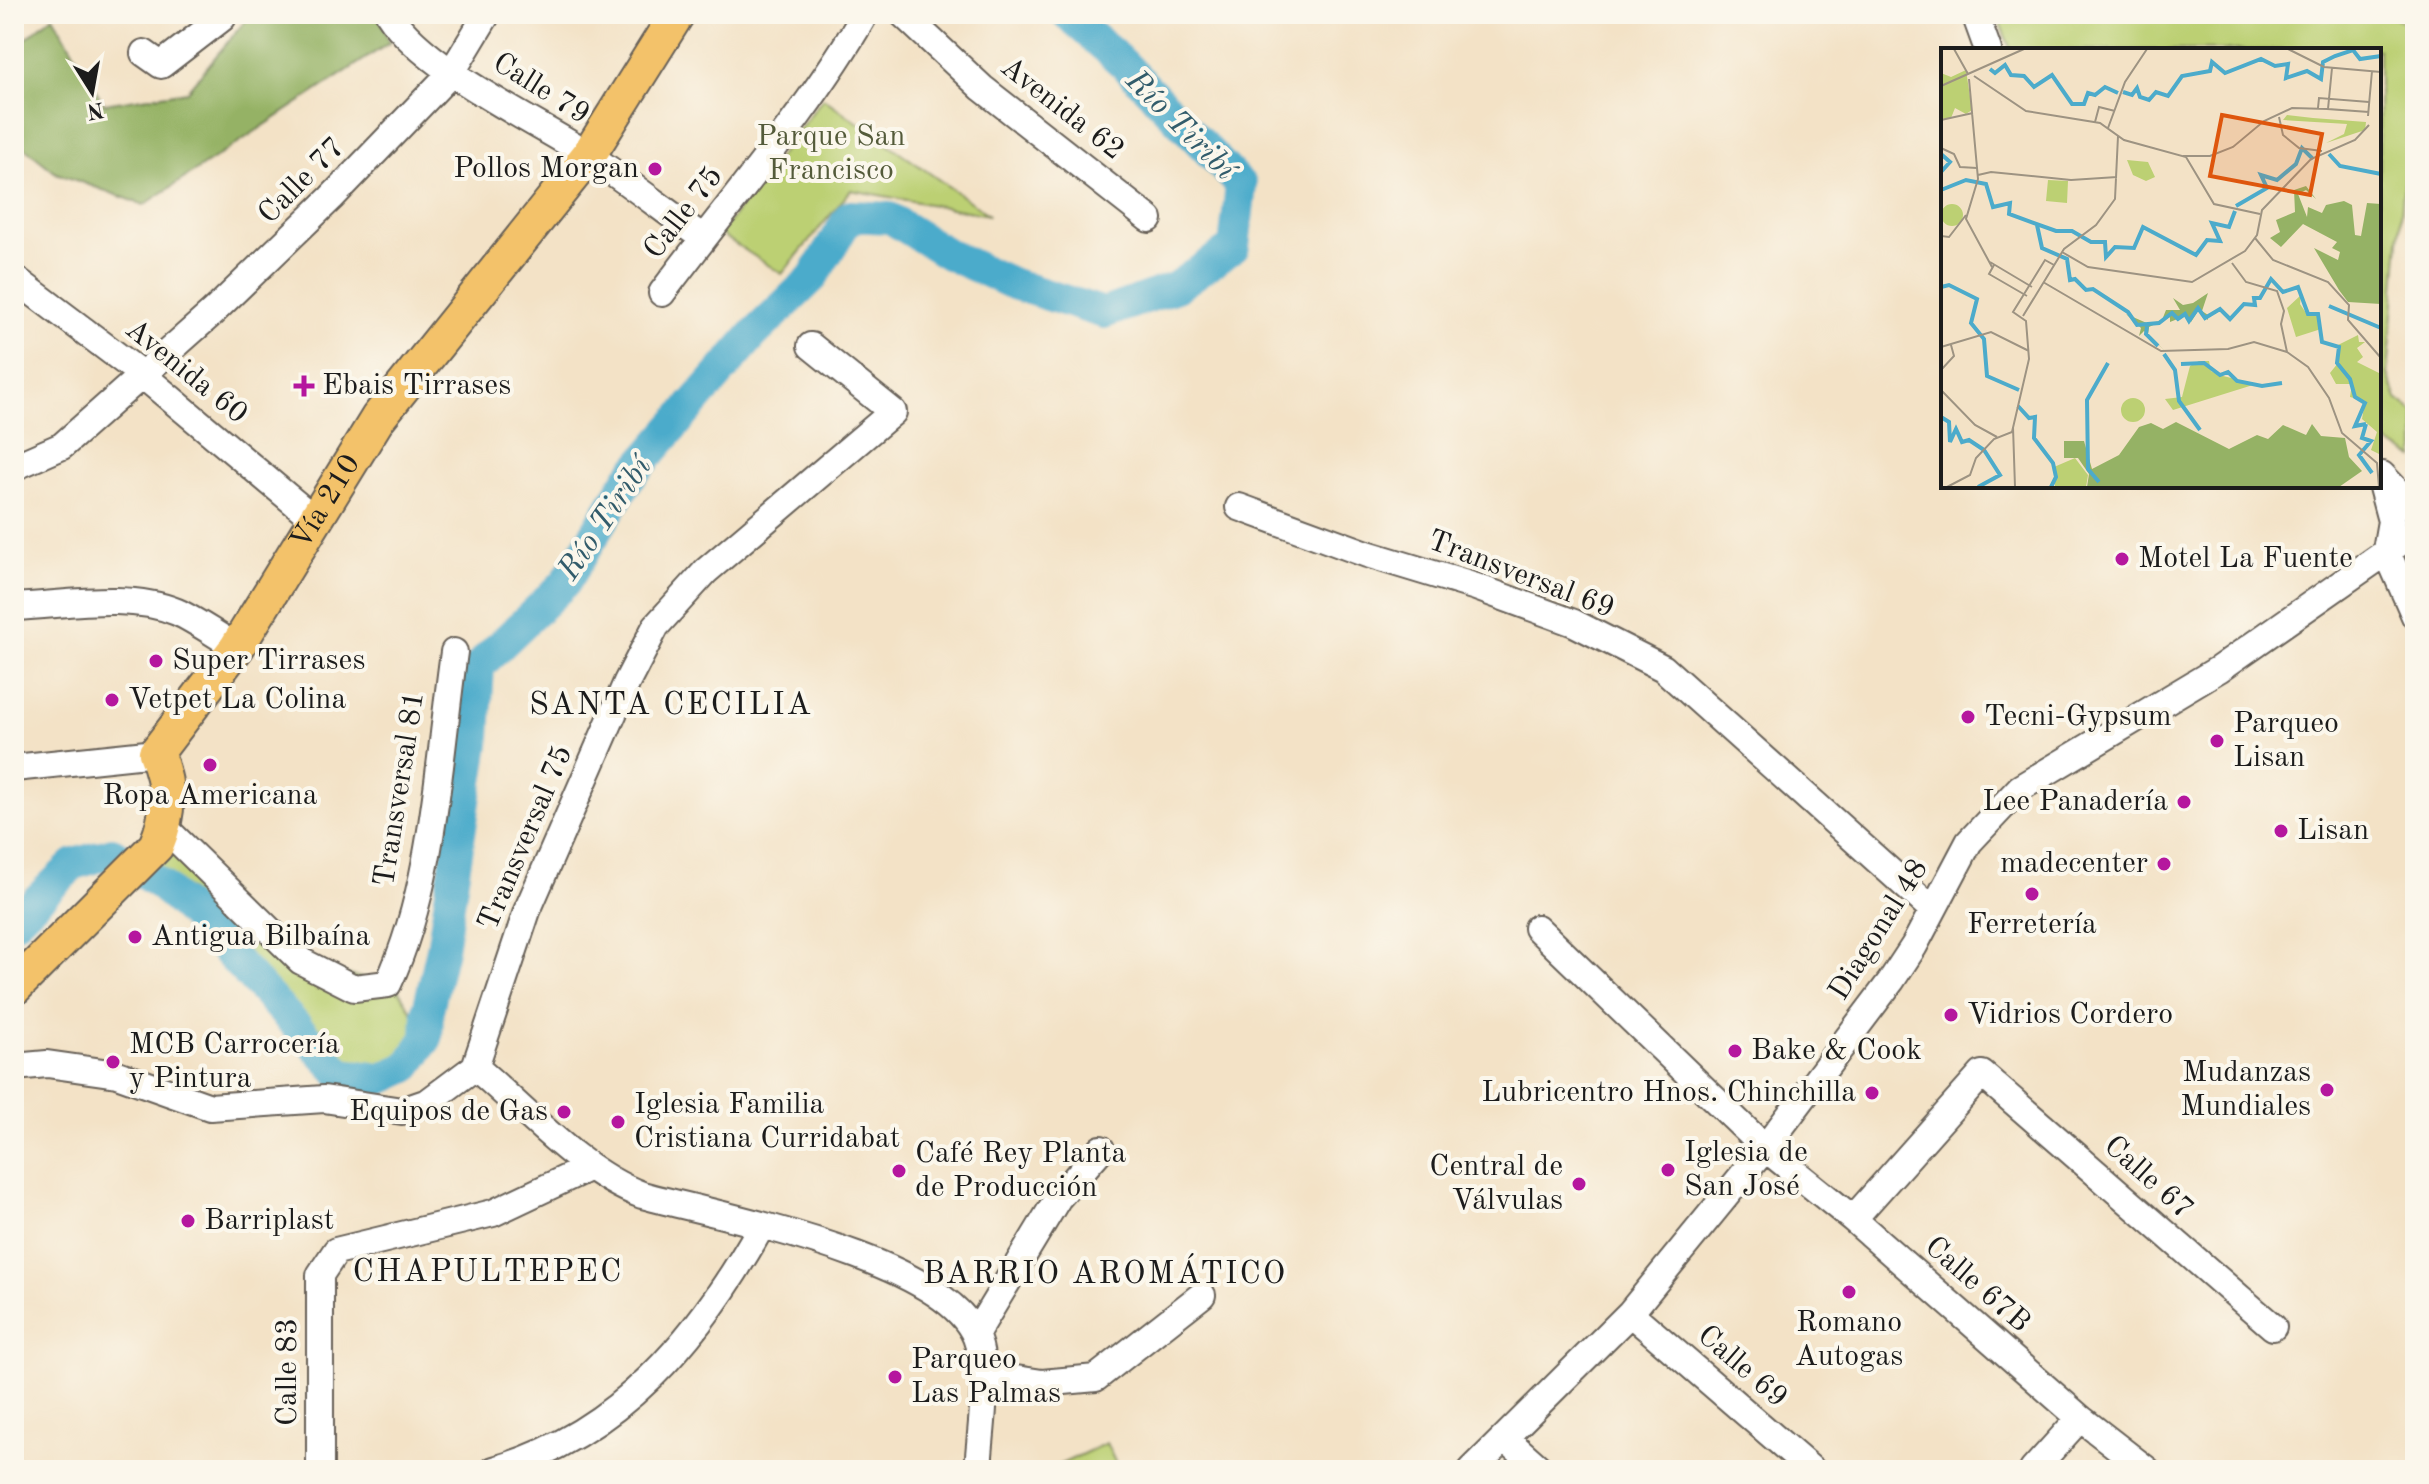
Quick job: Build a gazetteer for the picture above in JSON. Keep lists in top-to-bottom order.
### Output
{
  "streets": {
    "main road": ["Vía 210"],
    "street": [
      "Calle 79",
      "Avenida 62",
      "Calle 77",
      "Calle 75",
      "Avenida 60",
      "Transversal 69",
      "Transversal 81",
      "Transversal 75",
      "Diagonal 48",
      "Calle 67",
      "Calle 67B",
      "Calle 69",
      "Calle 83"
    ]
  },
  "crossings": [
    ["Calle 79", "Calle 77"],
    ["Calle 79", "Vía 210"],
    ["Calle 77", "Avenida 60"],
    ["Avenida 60", "Vía 210"],
    ["Transversal 69", "Diagonal 48"],
    ["Diagonal 48", "Calle 67B"],
    ["Diagonal 48", "Calle 69"],
    ["Calle 67", "Calle 67B"]
  ],
  "districts": ["SANTA CECILIA", "CHAPULTEPEC", "BARRIO AROMÁTICO"],
  "water": ["Río Tiribí"],
  "parks": ["Parque San Francisco"],
  "places": {
    "other": [
      "Pollos Morgan",
      "Motel La Fuente",
      "Super Tirrases",
      "Vetpet La Colina",
      "Tecni-Gypsum",
      "Parqueo Lisan",
      "Ropa Americana",
      "Lee Panadería",
      "Lisan",
      "madecenter",
      "Ferretería",
      "Antigua Bilbaína",
      "Vidrios Cordero",
      "Bake & Cook",
      "MCB Carrocería y Pintura",
      "Mudanzas Mundiales",
      "Lubricentro Hnos. Chinchilla",
      "Equipos de Gas",
      "Iglesia Familia Cristiana Curridabat",
      "Iglesia de San José",
      "Café Rey Planta de Producción",
      "Central de Válvulas",
      "Barriplast",
      "Romano Autogas",
      "Parqueo Las Palmas"
    ],
    "health": ["Ebais Tirrases"]
  },
  "north": "bottom"
}
